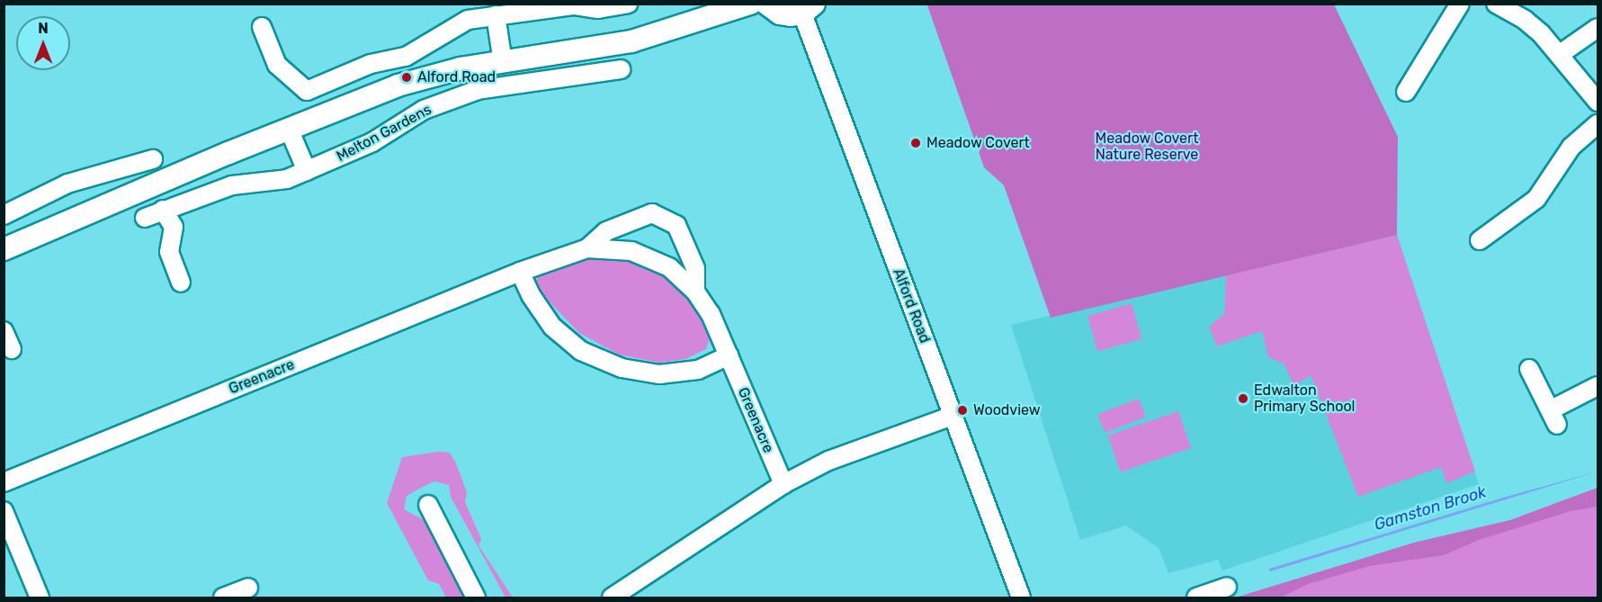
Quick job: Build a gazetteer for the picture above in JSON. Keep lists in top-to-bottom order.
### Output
{
  "streets": {
    "street": ["Melton Gardens", "Alford Road", "Greenacre"]
  },
  "water": ["Gamston Brook"],
  "parks": ["Meadow Covert Nature Reserve"],
  "places": [
    "Alford Road",
    "Meadow Covert",
    "Edwalton Primary School",
    "Woodview"
  ],
  "north": "top"
}
